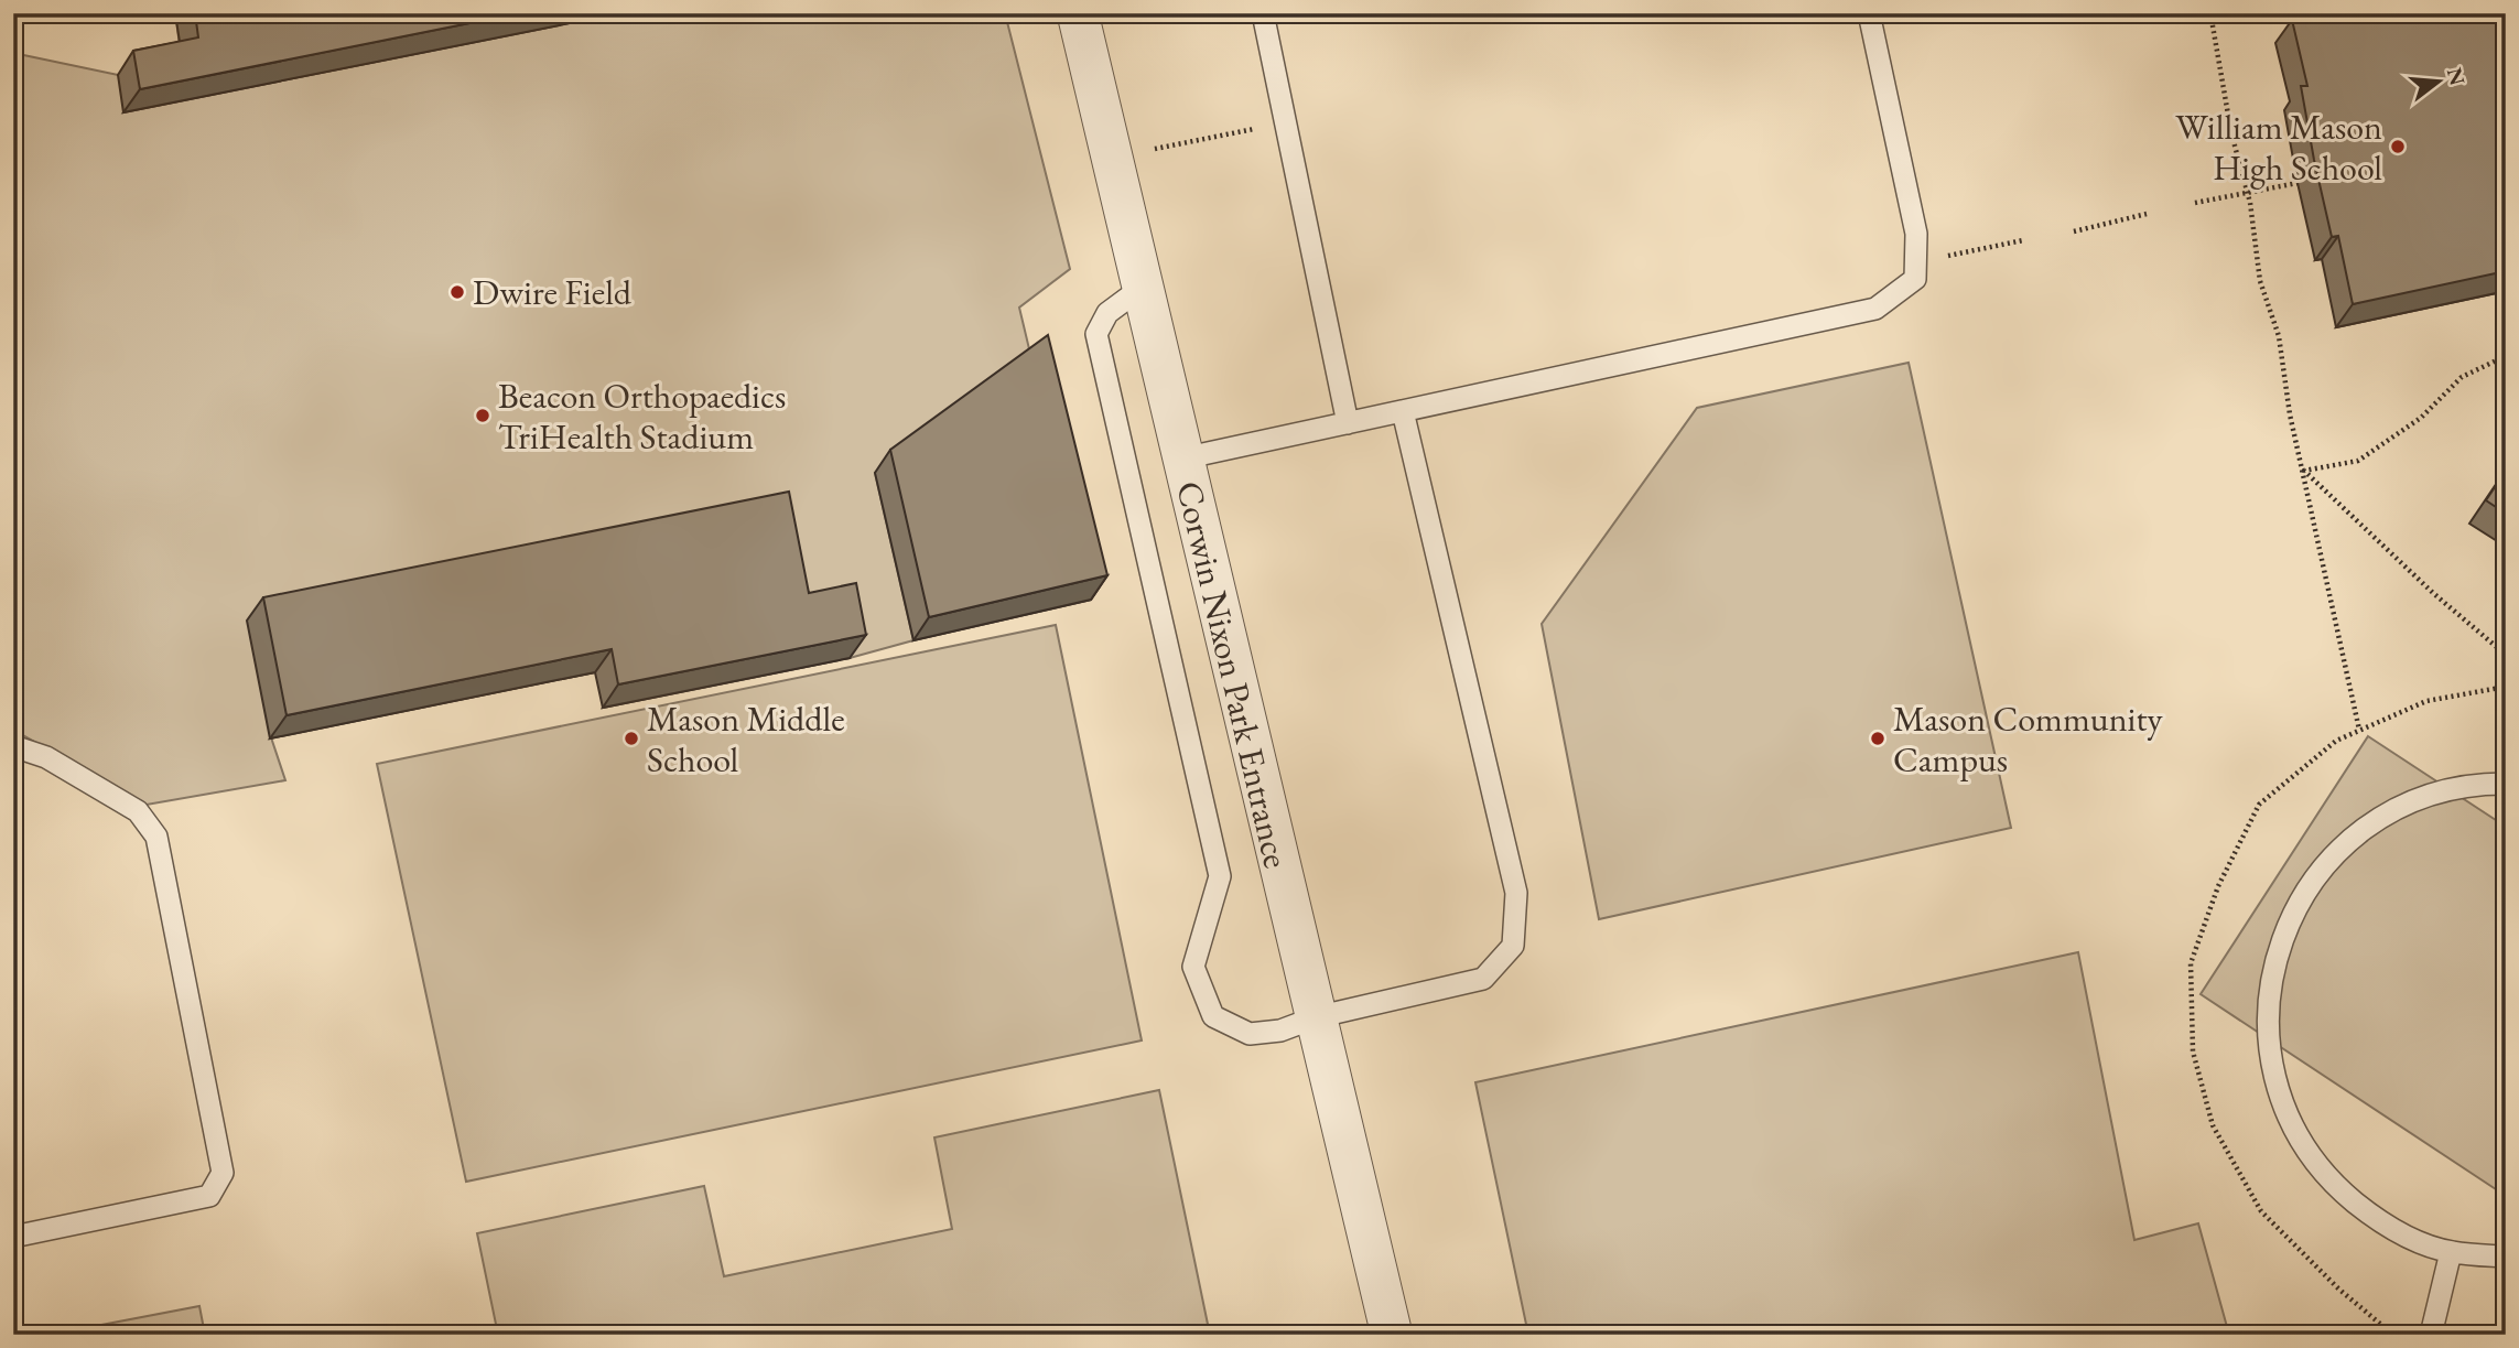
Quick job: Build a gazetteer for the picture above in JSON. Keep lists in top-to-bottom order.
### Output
{
  "streets": {
    "street": ["Corwin Nixon Park Entrance"]
  },
  "places": [
    "William Mason High School",
    "Dwire Field",
    "Beacon Orthopaedics TriHealth Stadium",
    "Mason Middle School",
    "Mason Community Campus"
  ],
  "north": "right"
}
